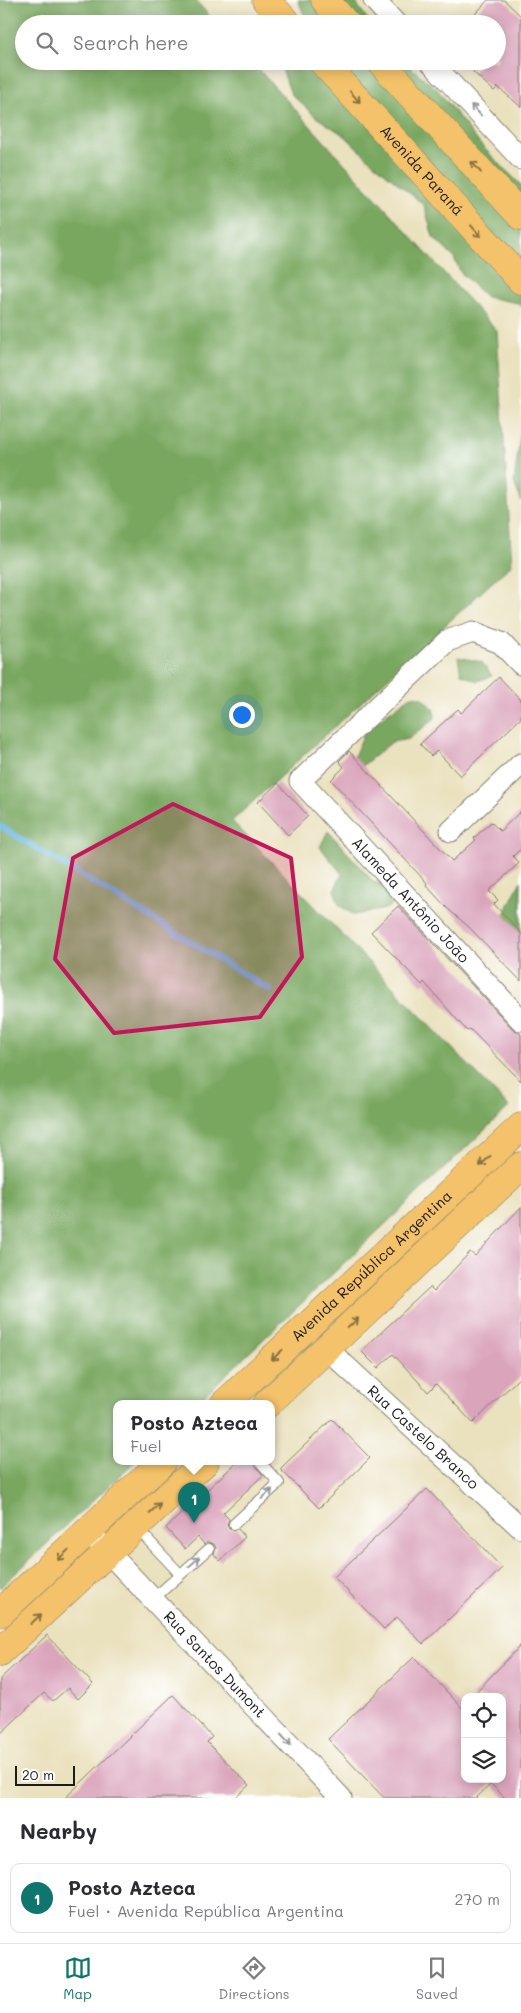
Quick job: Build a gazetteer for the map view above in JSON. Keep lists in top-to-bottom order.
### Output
{
  "streets": {
    "main road": ["Avenida Paraná", "Avenida República Argentina"],
    "street": ["Alameda Antônio João", "Rua Castelo Branco", "Rua Santos Dumont"]
  },
  "crossings": [
    ["Avenida República Argentina", "Rua Castelo Branco"]
  ],
  "one_way": ["Rua Santos Dumont"],
  "scale_bar": "20 m",
  "page": {
    "search": "Search here",
    "popup": ["Posto Azteca", "Fuel"],
    "pins": "1",
    "scale": "20 m",
    "heading": "Nearby",
    "list": [
      {
        "mark": "1",
        "name": "Posto Azteca",
        "note": "Fuel · Avenida República Argentina",
        "value": "270 m"
      }
    ],
    "nav": ["Map", "Directions", "Saved"]
  }
}
